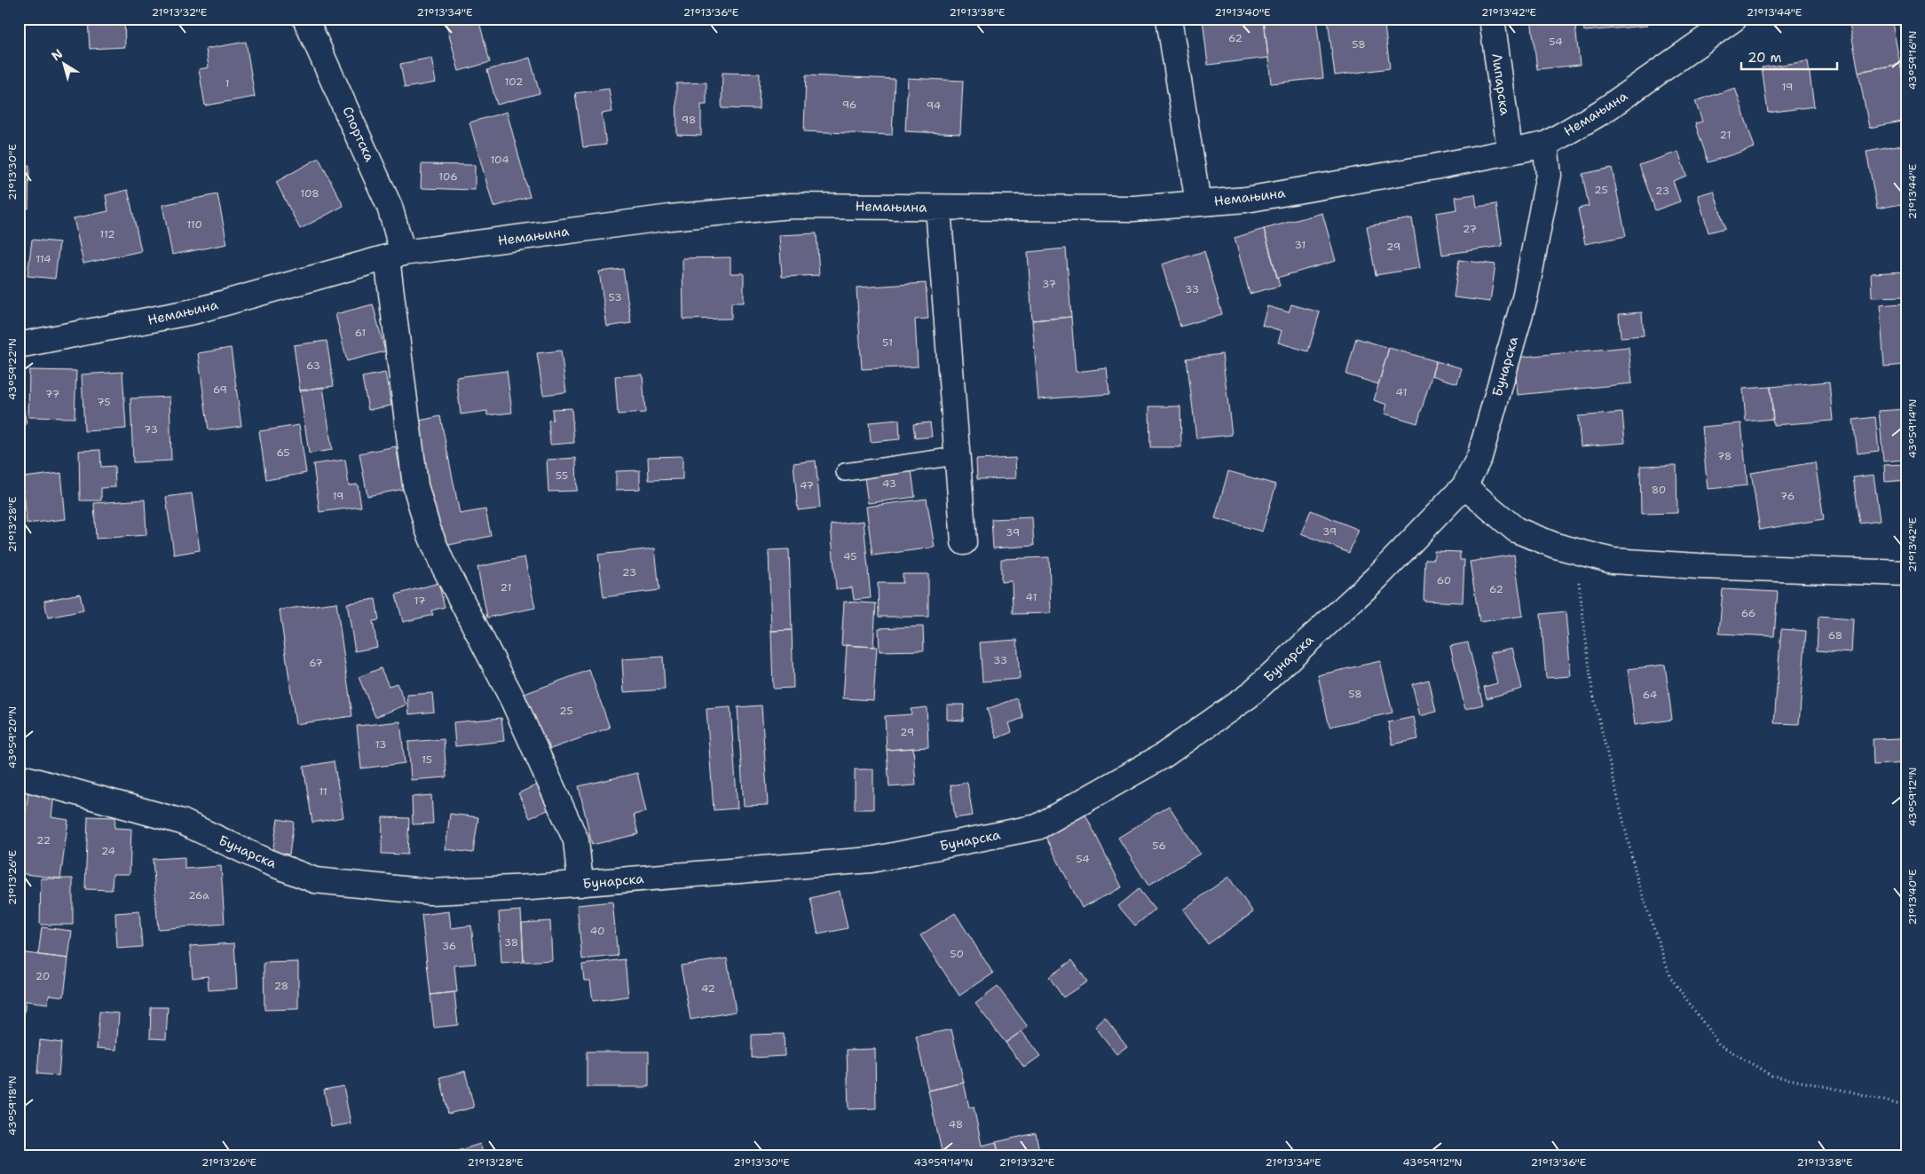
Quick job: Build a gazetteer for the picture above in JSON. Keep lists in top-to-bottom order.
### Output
{
  "streets": {
    "street": [
      "Липарска",
      "Немањина",
      "Спортска",
      "Бунарска"
    ]
  },
  "crossings": [
    ["Липарска", "Немањина"],
    ["Немањина", "Спортска"],
    ["Немањина", "Бунарска"],
    ["Спортска", "Бунарска"]
  ],
  "house_numbers": [
    "62",
    "54",
    "58",
    "102",
    "1",
    "19",
    "96",
    "94",
    "98",
    "21",
    "104",
    "106",
    "25",
    "23",
    "108",
    "110",
    "27",
    "112",
    "31",
    "29",
    "114",
    "37",
    "33",
    "53",
    "61",
    "51",
    "63",
    "69",
    "41",
    "77",
    "75",
    "73",
    "65",
    "78",
    "55",
    "43",
    "47",
    "80",
    "19",
    "76",
    "39",
    "39",
    "45",
    "23",
    "60",
    "21",
    "62",
    "41",
    "17",
    "66",
    "68",
    "33",
    "67",
    "58",
    "64",
    "25",
    "29",
    "13",
    "15",
    "11",
    "22",
    "56",
    "24",
    "54",
    "26a",
    "40",
    "38",
    "36",
    "50",
    "20",
    "28",
    "42",
    "48"
  ],
  "scale_bar": "20 m",
  "north": "top left",
  "coordinates": [
    "21°13'32\"E",
    "21°13'34\"E",
    "21°13'36\"E",
    "21°13'38\"E",
    "21°13'40\"E",
    "21°13'42\"E",
    "21°13'44\"E",
    "43°59'16\"N",
    "21°13'30\"E",
    "43°59'22\"N",
    "43°59'14\"N",
    "21°13'28\"E",
    "43°59'20\"N",
    "43°59'12\"N",
    "21°13'26\"E",
    "43°59'18\"N"
  ]
}
